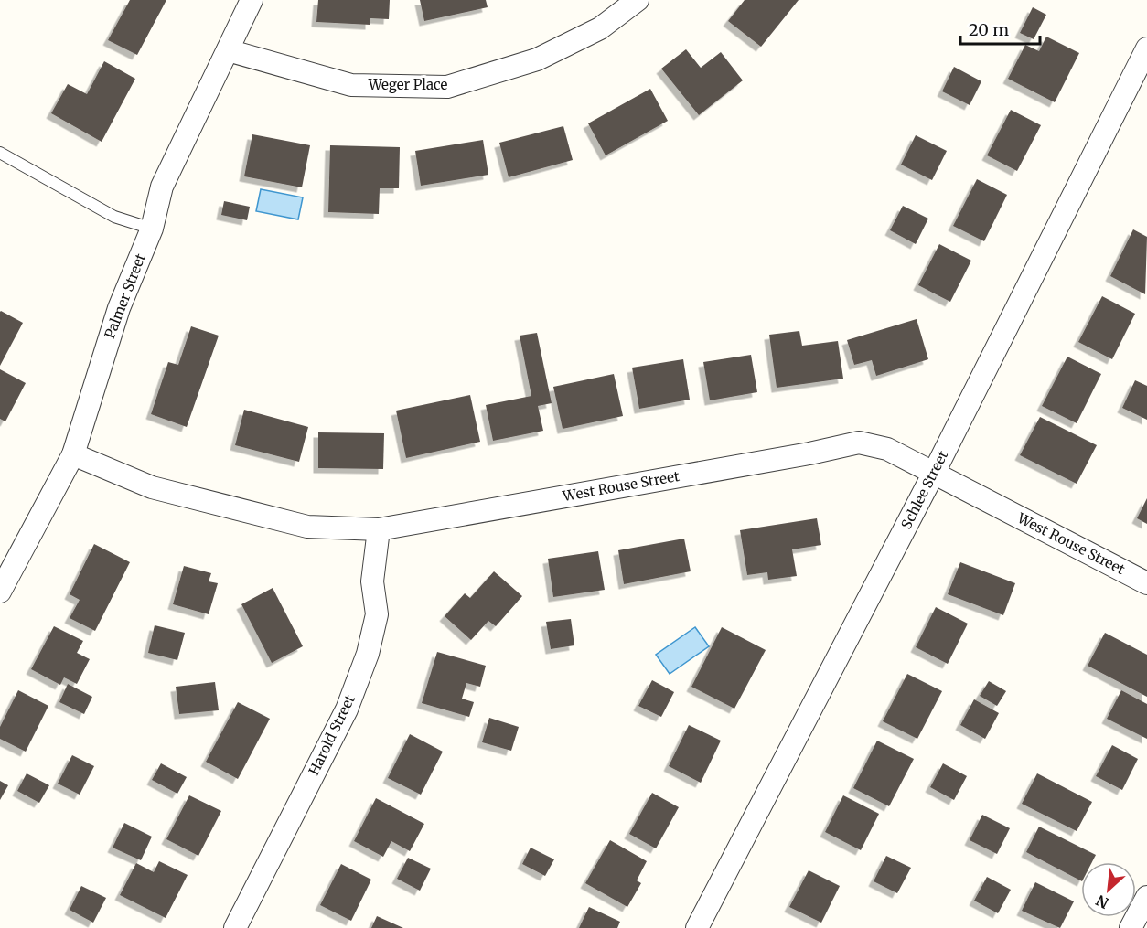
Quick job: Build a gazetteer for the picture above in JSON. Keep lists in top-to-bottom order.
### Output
{
  "streets": {
    "street": [
      "Weger Place",
      "Palmer Street",
      "West Rouse Street",
      "Schlee Street",
      "Harold Street"
    ]
  },
  "crossings": [
    ["Weger Place", "Palmer Street"],
    ["Palmer Street", "West Rouse Street"],
    ["West Rouse Street", "Schlee Street"],
    ["West Rouse Street", "Harold Street"]
  ],
  "scale_bar": "20 m",
  "north": "bottom left"
}
